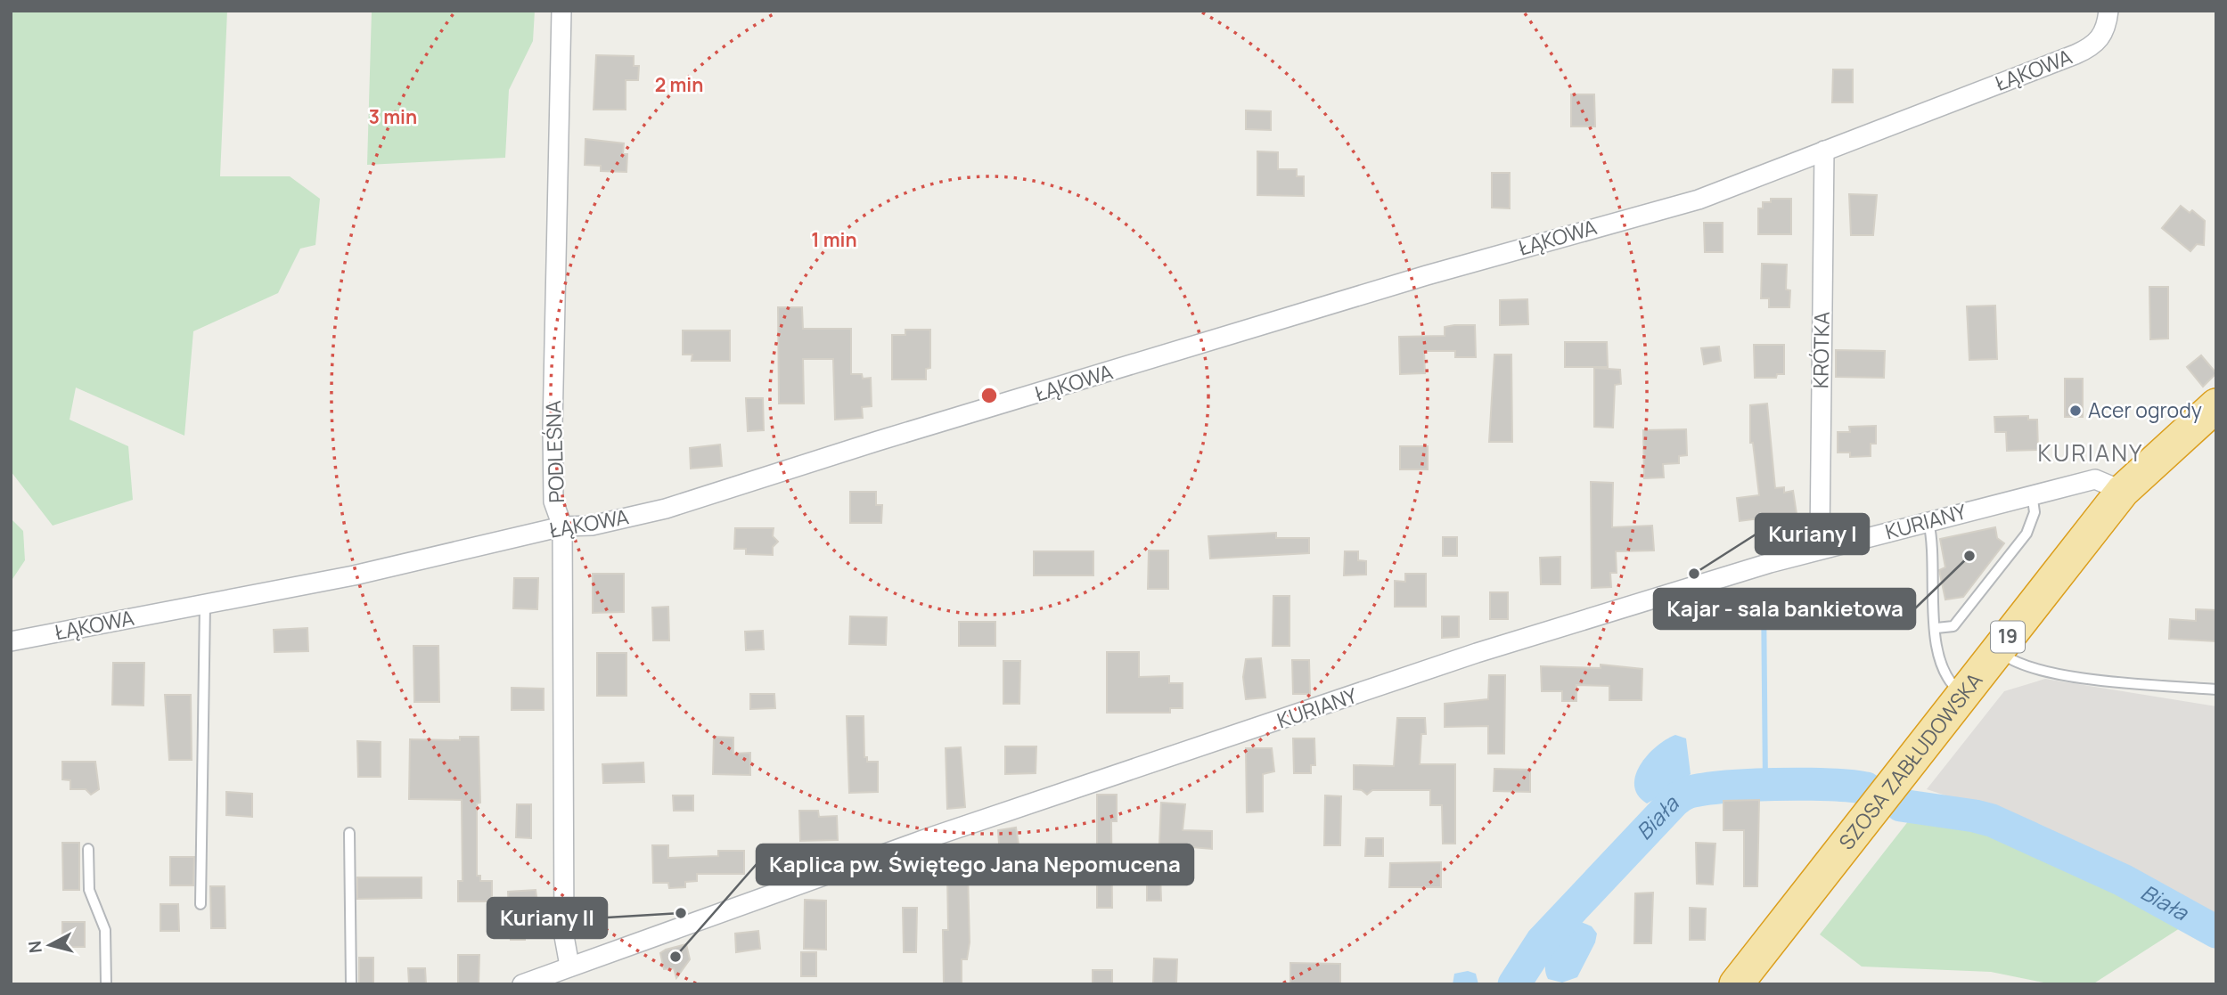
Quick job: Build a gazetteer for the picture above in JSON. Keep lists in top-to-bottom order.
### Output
{
  "streets": {
    "highway": ["19", "SZOSA ZABŁUDOWSKA"],
    "street": [
      "ŁĄKOWA",
      "KRÓTKA",
      "PODLEŚNA",
      "KURIANY"
    ]
  },
  "crossings": [
    ["ŁĄKOWA", "KRÓTKA"],
    ["ŁĄKOWA", "PODLEŚNA"],
    ["KRÓTKA", "KURIANY"],
    ["PODLEŚNA", "KURIANY"],
    ["KURIANY", "SZOSA ZABŁUDOWSKA"]
  ],
  "districts": ["KURIANY"],
  "water": ["Biała"],
  "places": [
    "Acer ogrody",
    "Kajar - sala bankietowa",
    "Kuriany I",
    "Kuriany II",
    "Kaplica pw. Świętego Jana Nepomucena"
  ],
  "north": "left",
  "rings": ["2 min", "3 min", "1 min"]
}
